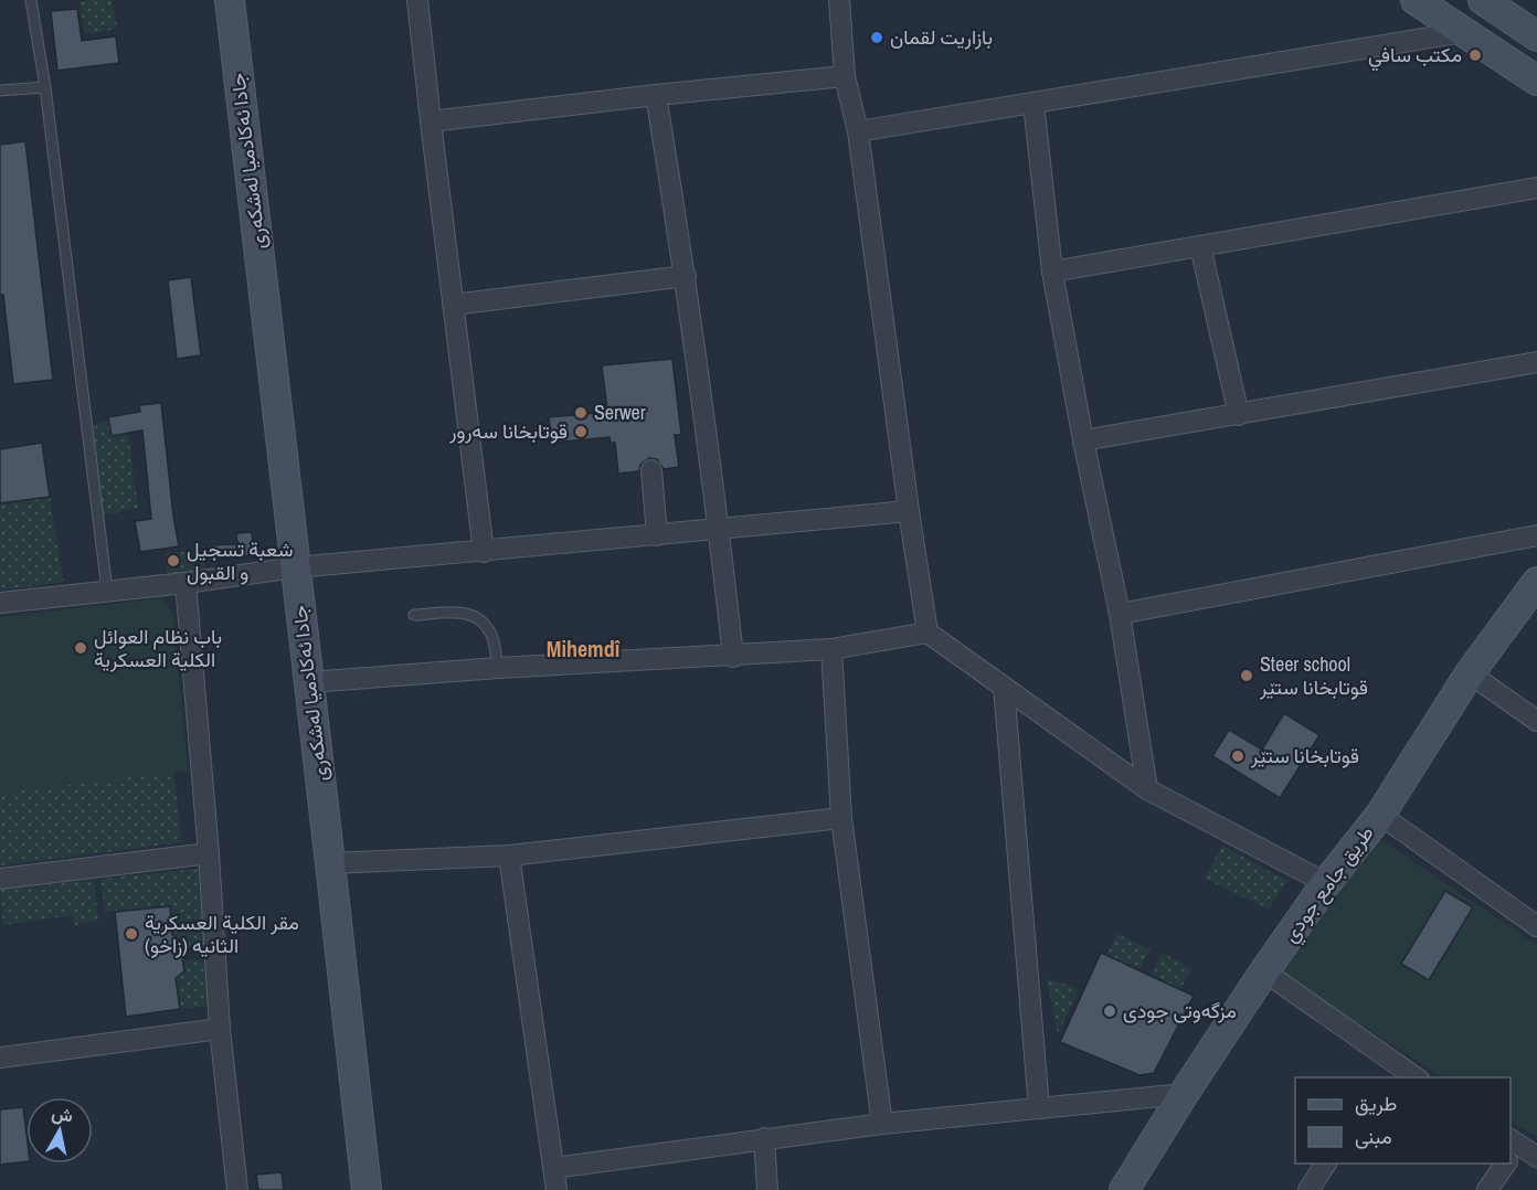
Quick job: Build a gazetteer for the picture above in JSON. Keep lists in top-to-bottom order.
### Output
{
  "streets": {
    "main road": ["جادا ئه‌كادميا له‌شكه‌رى", "طريق جامع جودي"]
  },
  "districts": ["Mihemdî"],
  "places": [
    "بازاريت لقمان",
    "مكتب سافي",
    "Serwer",
    "قوتابخانا سه‌رور",
    "شعبة تسجيل و القبول",
    "باب نظام العوائل الكلية العسكرية",
    "Steer school قوتابخانا ستێر",
    "قوتابخانا ستێر",
    "مقر الكلية العسكرية الثانيه (زاخو)",
    "مزگەوتی جودی"
  ],
  "legend": ["طريق", "مبنى"],
  "north": "top"
}
